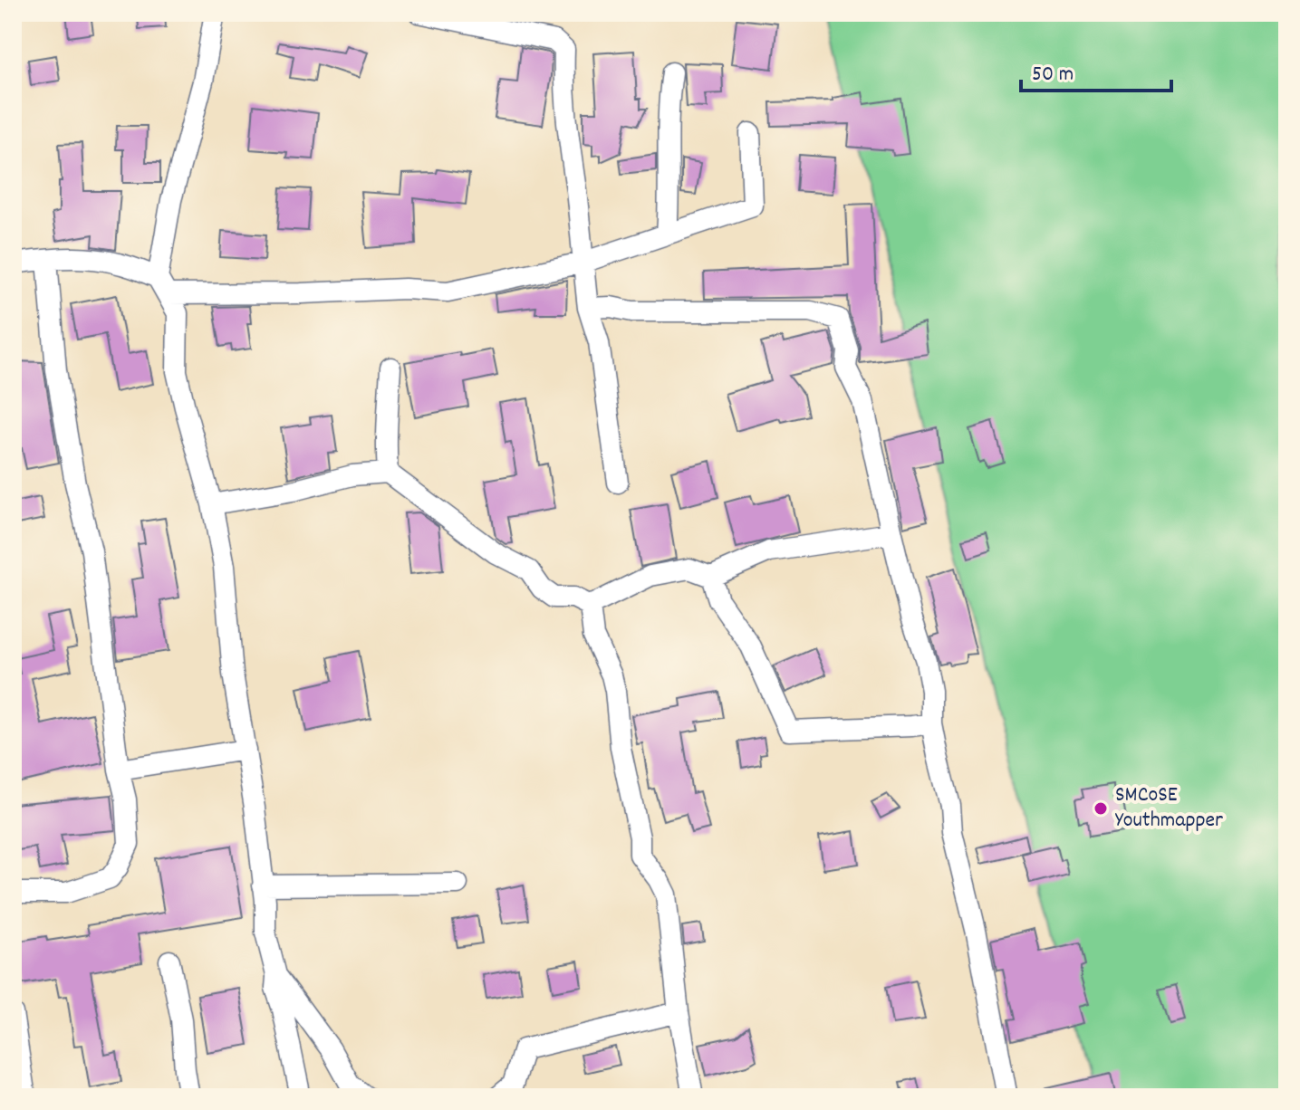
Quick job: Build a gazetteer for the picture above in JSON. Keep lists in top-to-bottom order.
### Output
{
  "places": ["SMCoSE Youthmapper"],
  "scale_bar": "50 m"
}
